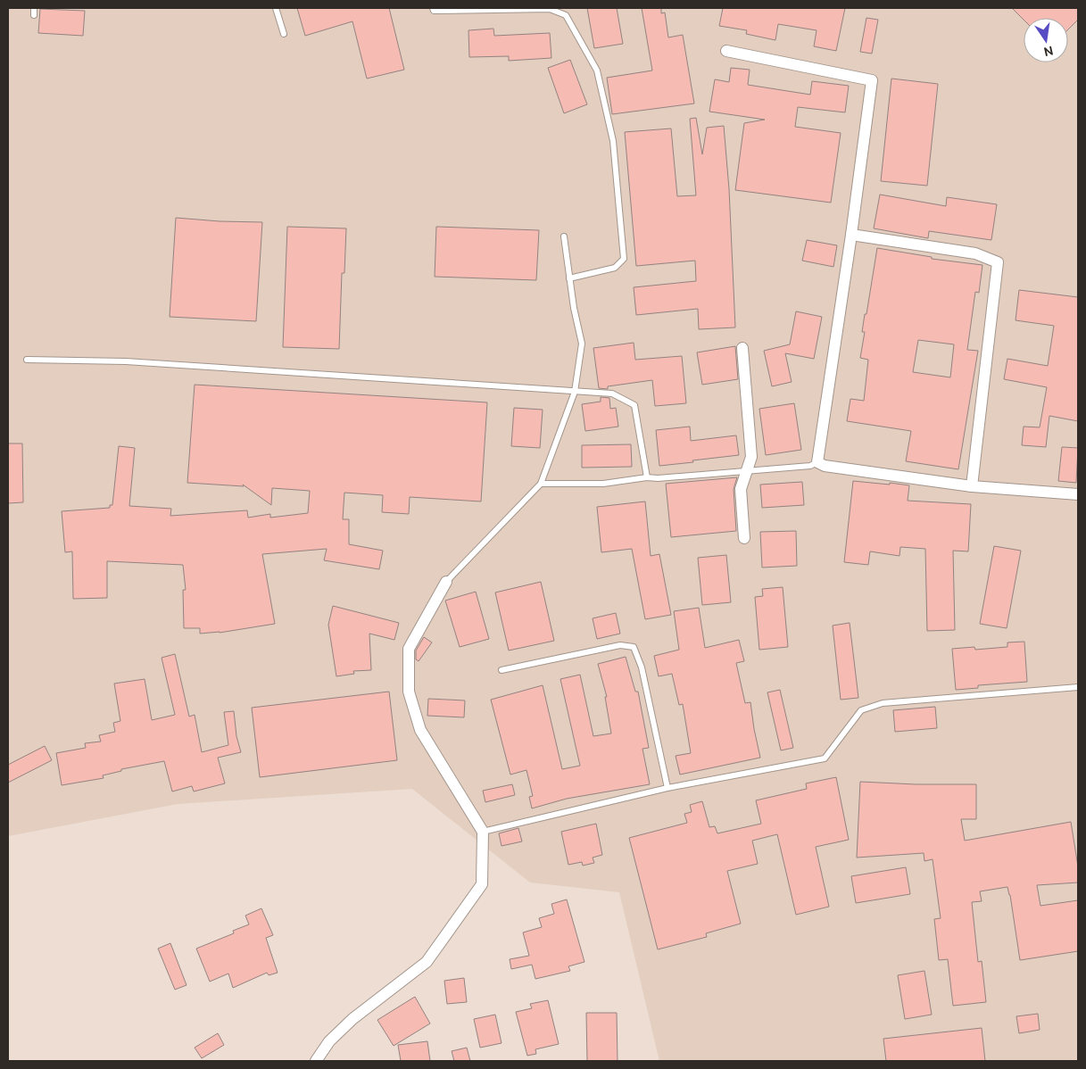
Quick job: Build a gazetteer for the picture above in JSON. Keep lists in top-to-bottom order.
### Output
{
  "north": "bottom"
}
